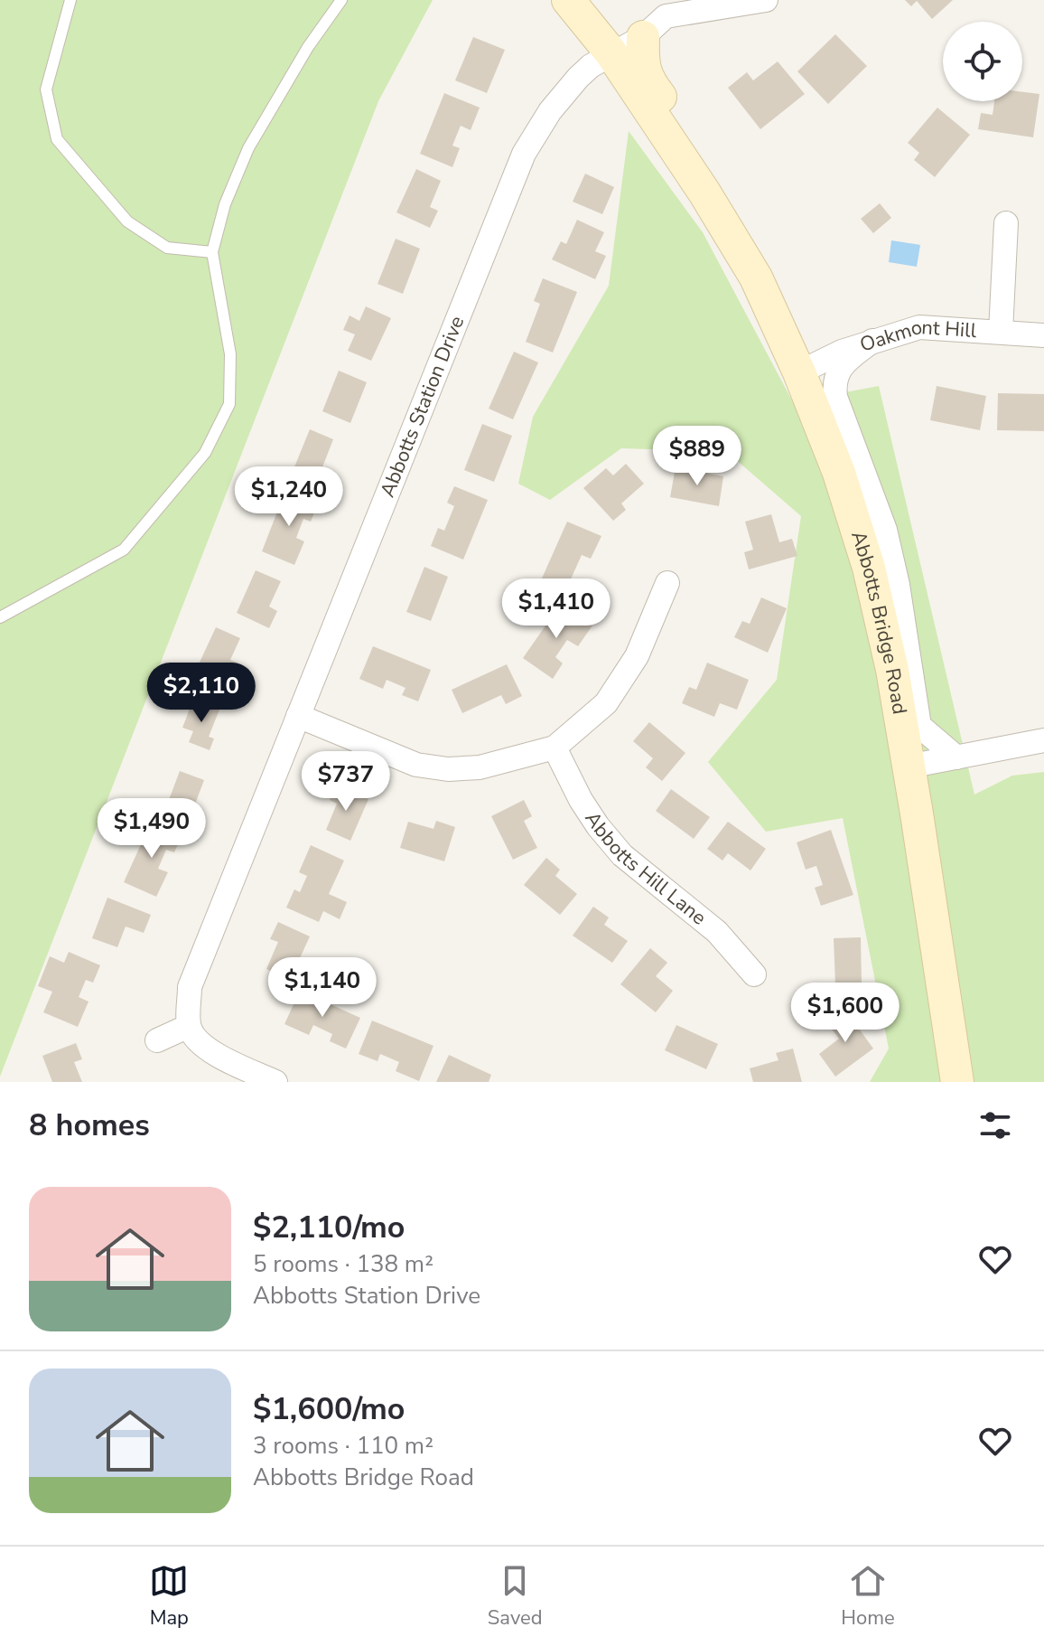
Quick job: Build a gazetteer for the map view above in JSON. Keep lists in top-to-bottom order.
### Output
{
  "streets": {
    "main road": ["Abbotts Bridge Road"],
    "street": ["Oakmont Hill", "Abbotts Station Drive", "Abbotts Hill Lane"]
  },
  "crossings": [
    ["Oakmont Hill", "Abbotts Bridge Road"],
    ["Abbotts Station Drive", "Abbotts Bridge Road"]
  ],
  "page": {
    "price": [
      "$889",
      "$1,240",
      "$1,410",
      "$2,110",
      "$737",
      "$1,490",
      "$1,140",
      "$1,600"
    ],
    "heading": "8 homes",
    "list": [
      {
        "name": "$2,110/mo",
        "note": "5 rooms · 138 m² · Abbotts Station Drive"
      },
      {
        "name": "$1,600/mo",
        "note": "3 rooms · 110 m² · Abbotts Bridge Road"
      }
    ],
    "tabs": ["Map", "Saved", "Home"]
  }
}
